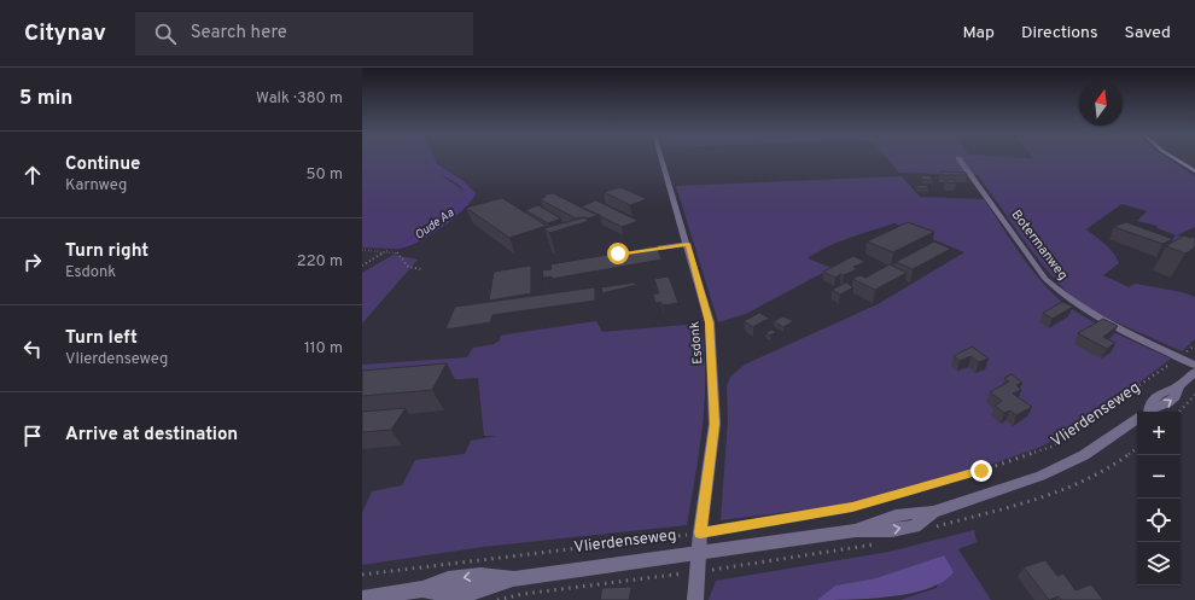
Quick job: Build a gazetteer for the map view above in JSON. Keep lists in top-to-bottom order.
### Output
{
  "streets": {
    "street": ["Botermanweg", "Esdonk", "Vlierdenseweg"]
  },
  "crossings": [
    ["Botermanweg", "Vlierdenseweg"],
    ["Esdonk", "Vlierdenseweg"]
  ],
  "water": ["Oude Aa"],
  "north": "top",
  "page": {
    "header": "Citynav",
    "search": "Search here",
    "nav": ["Map", "Directions", "Saved"],
    "heading": ["5 min", "Walk · 380 m"],
    "list": [
      ["Continue", "Karnweg", "50 m"],
      ["Turn right", "Esdonk", "220 m"],
      ["Turn left", "Vlierdenseweg", "110 m"],
      "Arrive at destination"
    ],
    "map_buttons": ["+", "−"]
  }
}
